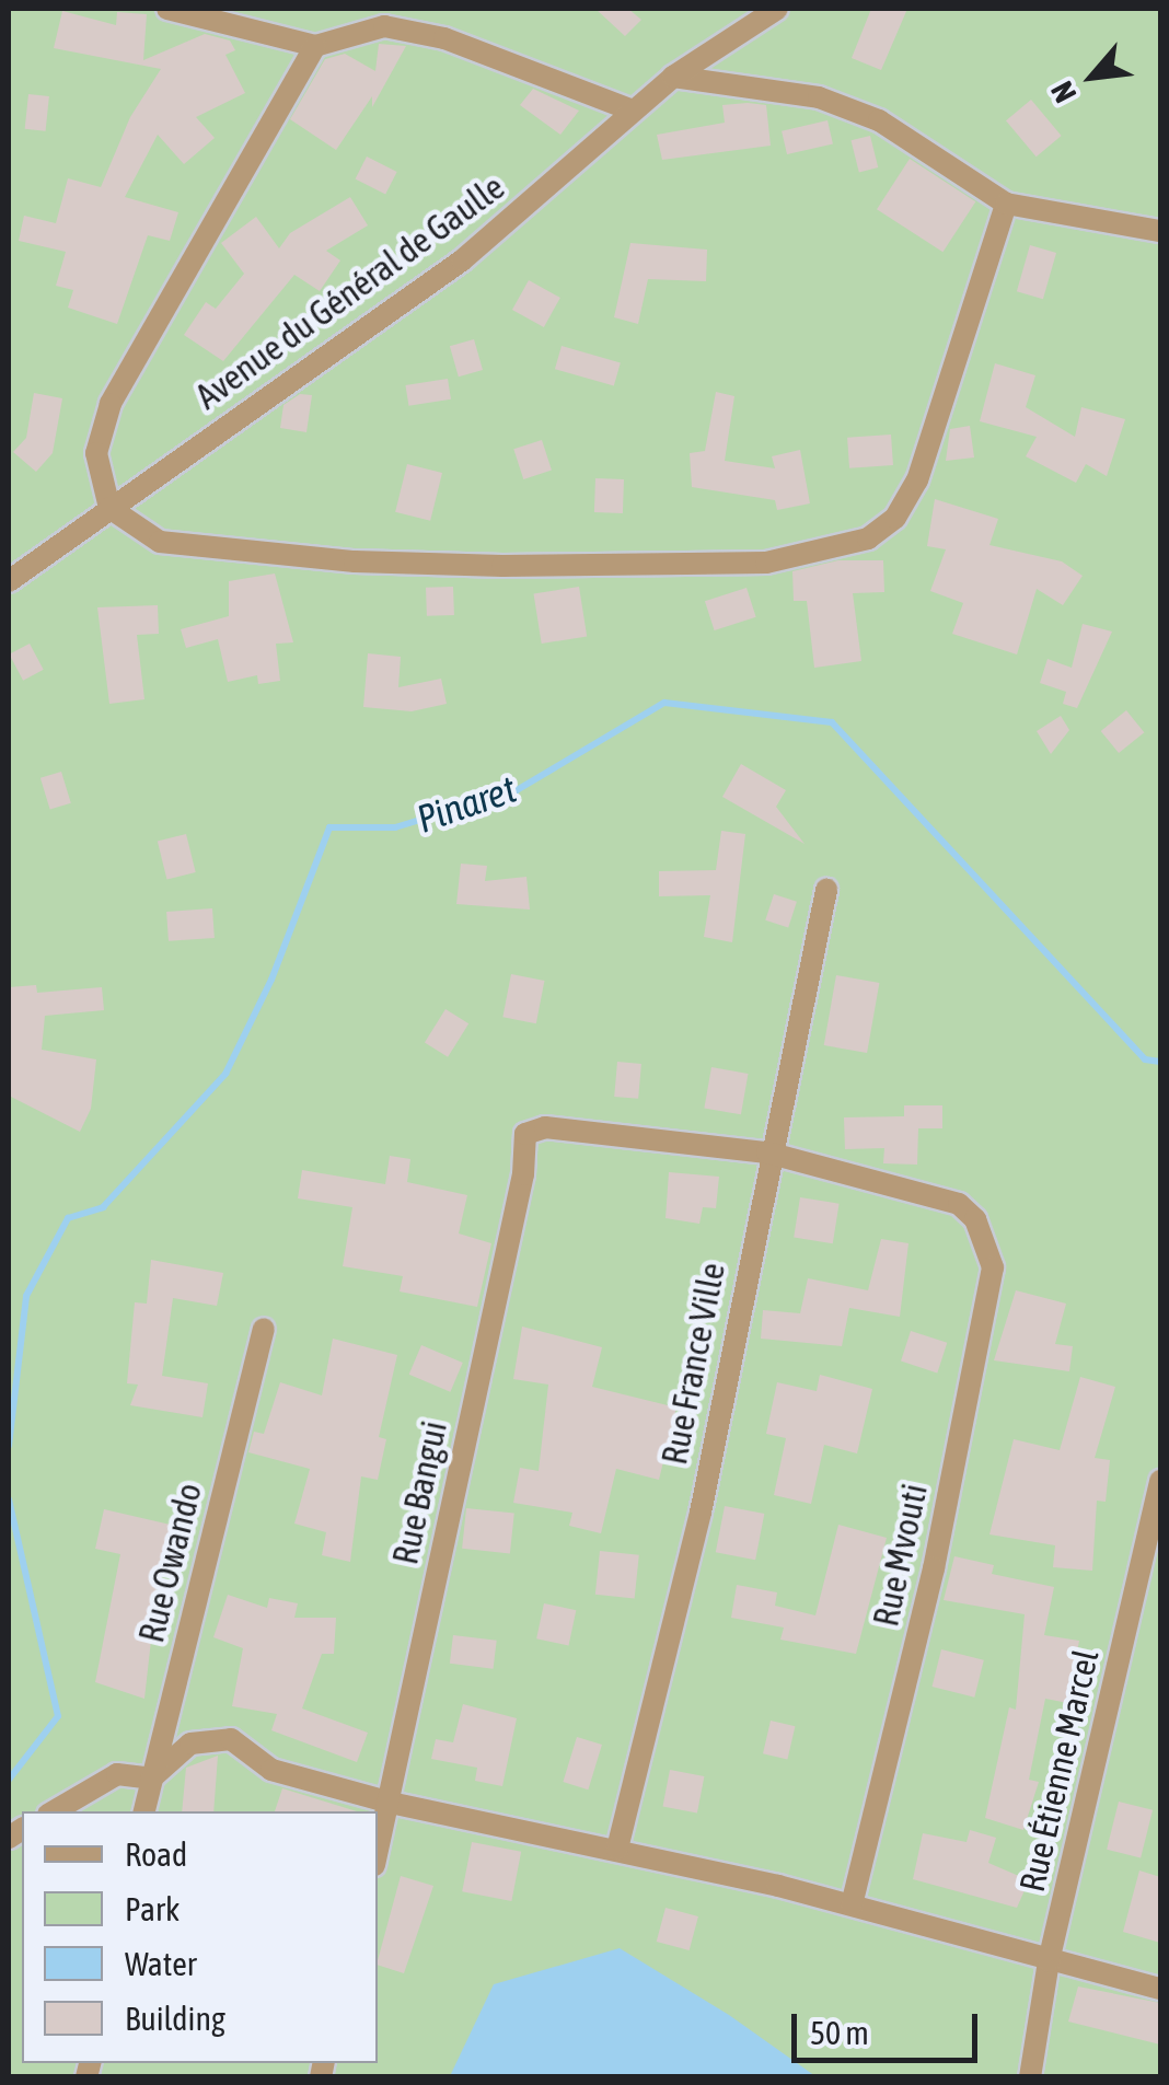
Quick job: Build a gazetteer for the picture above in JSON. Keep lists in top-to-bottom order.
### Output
{
  "streets": {
    "street": [
      "Avenue du Général de Gaulle",
      "Rue France Ville",
      "Rue Bangui",
      "Rue Mvouti",
      "Rue Owando",
      "Rue Étienne Marcel"
    ]
  },
  "crossings": [
    ["Rue France Ville", "Rue Bangui"],
    ["Rue France Ville", "Rue Mvouti"],
    ["Rue Bangui", "Rue Mvouti"]
  ],
  "water": ["Pinaret"],
  "legend": [
    "Road",
    "Park",
    "Water",
    "Building"
  ],
  "scale_bar": "50 m",
  "north": "bottom left"
}
